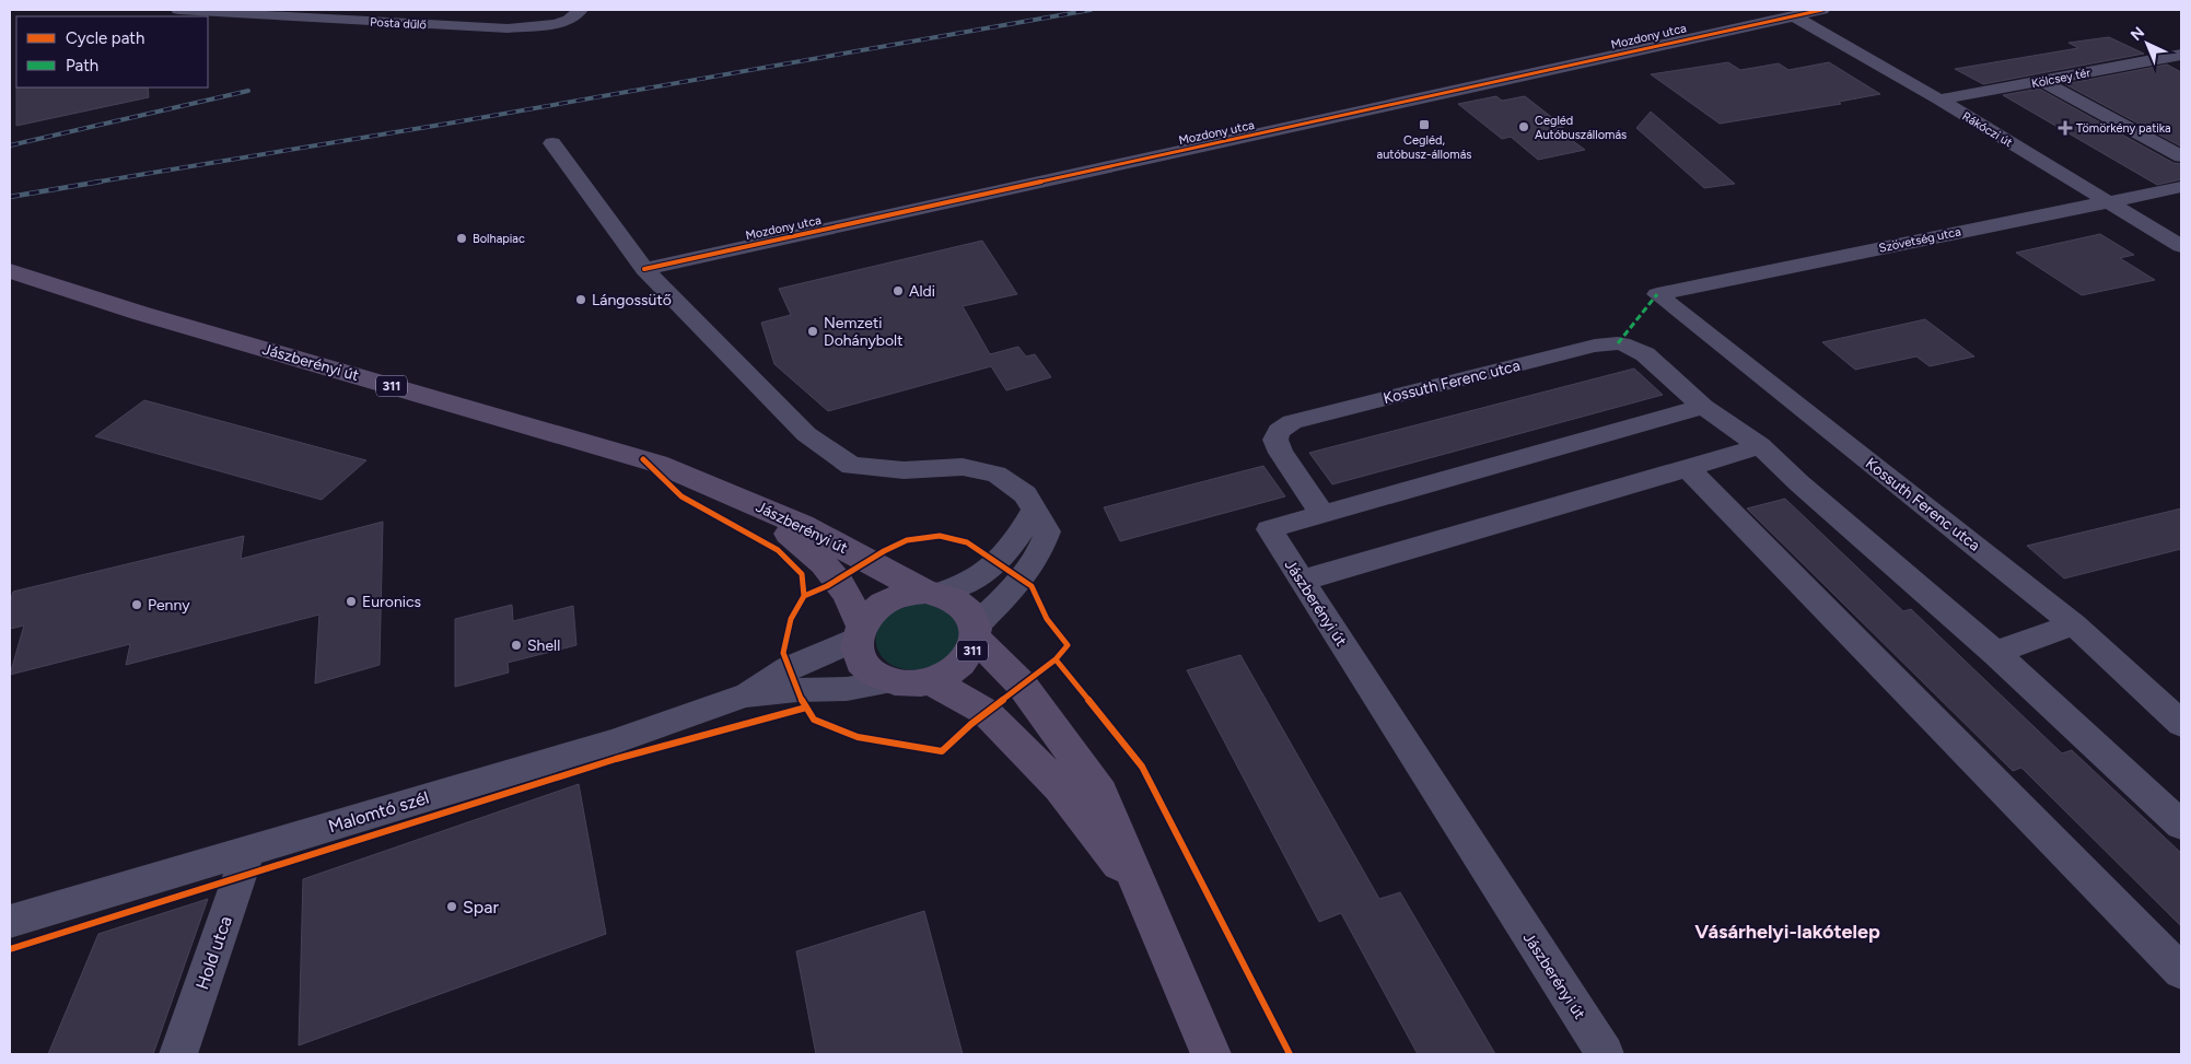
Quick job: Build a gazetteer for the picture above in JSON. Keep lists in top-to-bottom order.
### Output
{
  "streets": {
    "main road": ["Jászberényi út", "311"],
    "street": [
      "Posta dűlő",
      "Mozdony utca",
      "Kölcsey tér",
      "Rákóczi út",
      "Szövetség utca",
      "Kossuth Ferenc utca",
      "Malomtó szél",
      "Hold utca"
    ]
  },
  "crossings": [
    ["Mozdony utca", "Rákóczi út"],
    ["Kölcsey tér", "Rákóczi út"],
    ["Rákóczi út", "Szövetség utca"],
    ["Szövetség utca", "Kossuth Ferenc utca"],
    ["Jászberényi út", "Kossuth Ferenc utca"],
    ["Jászberényi út", "311"],
    ["Jászberényi út", "Malomtó szél"],
    ["311", "Malomtó szél"],
    ["Malomtó szél", "Hold utca"]
  ],
  "districts": ["Vásárhelyi-lakótelep"],
  "places": {
    "transit": ["Cegléd, autóbusz-állomás"],
    "other": [
      "Cegléd Autóbuszállomás",
      "Bolhapiac",
      "Aldi",
      "Lángossütő",
      "Nemzeti Dohánybolt",
      "Euronics",
      "Penny",
      "Shell",
      "Spar"
    ],
    "health": ["Tömörkény patika"]
  },
  "legend": ["Cycle path", "Path"],
  "north": "top left"
}
